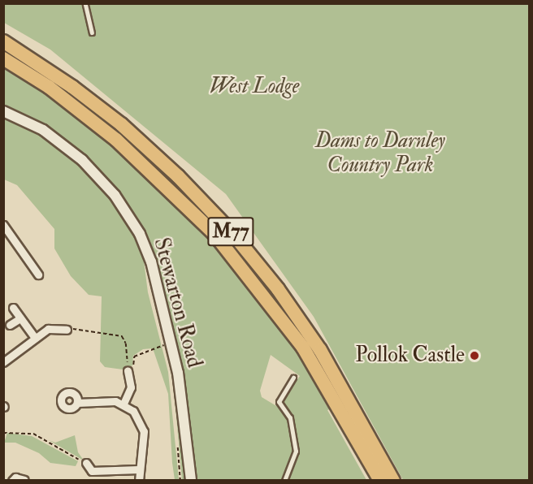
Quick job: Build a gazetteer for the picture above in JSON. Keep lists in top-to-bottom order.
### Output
{
  "streets": {
    "highway": ["M77"],
    "main road": ["Stewarton Road"]
  },
  "parks": ["West Lodge", "Dams to Darnley Country Park"],
  "places": ["Pollok Castle"]
}
